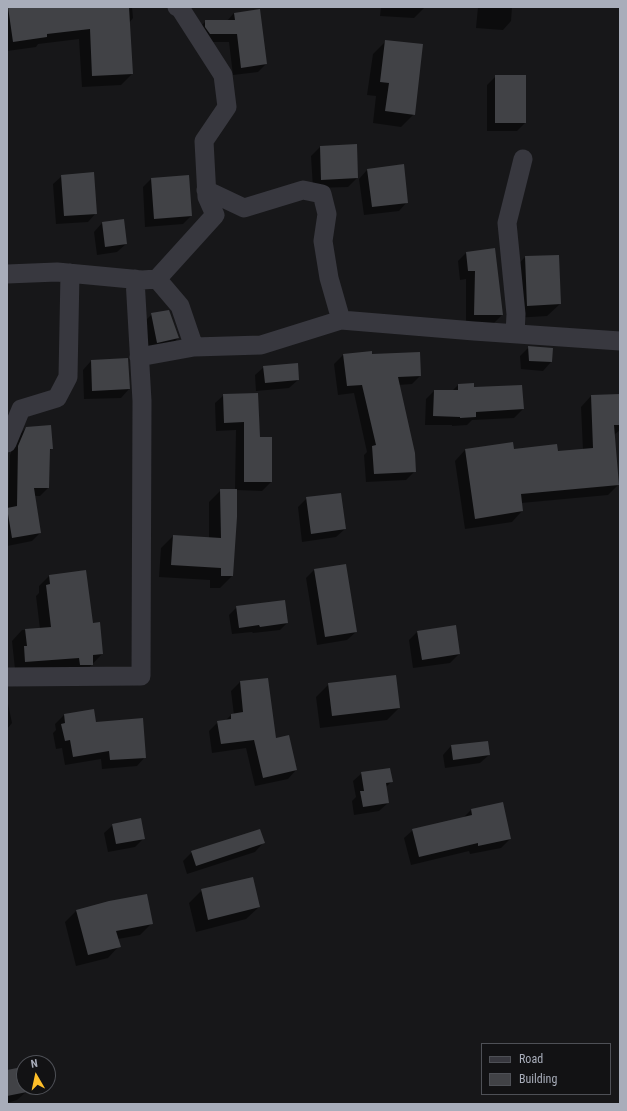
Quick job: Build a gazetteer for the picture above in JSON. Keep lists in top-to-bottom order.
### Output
{
  "legend": ["Road", "Building"],
  "north": "top"
}
